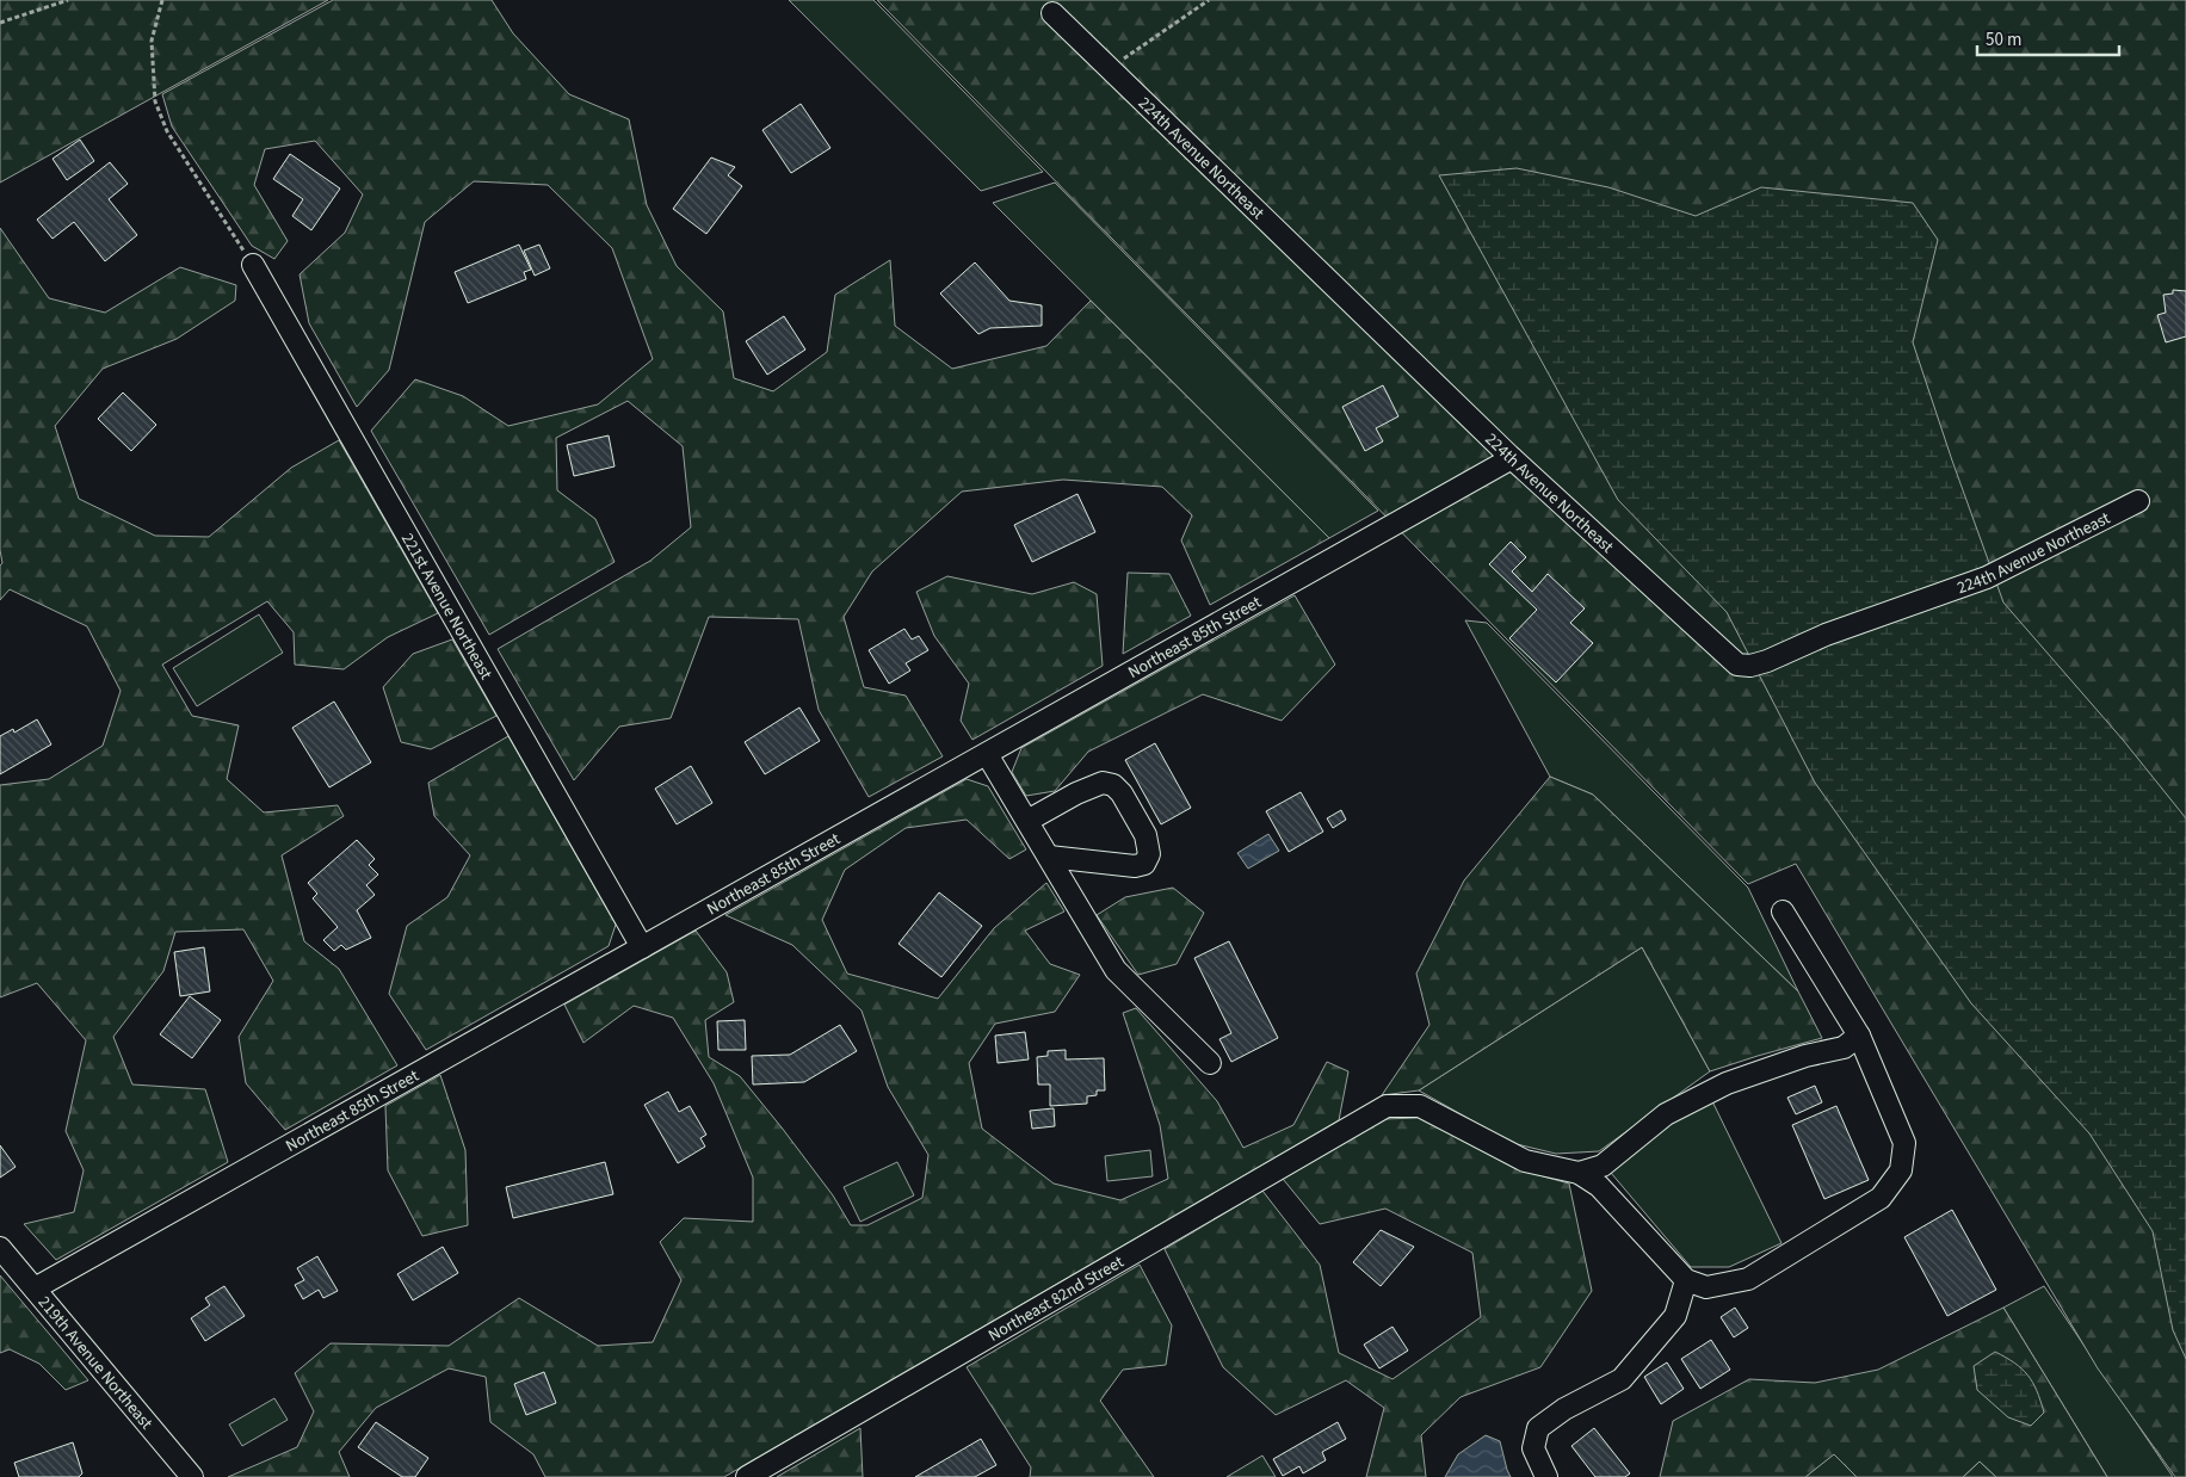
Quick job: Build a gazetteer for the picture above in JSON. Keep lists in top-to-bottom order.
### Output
{
  "streets": {
    "street": [
      "224th Avenue Northeast",
      "221st Avenue Northeast",
      "Northeast 85th Street",
      "Northeast 82nd Street",
      "219th Avenue Northeast"
    ]
  },
  "crossings": [
    ["224th Avenue Northeast", "Northeast 85th Street"],
    ["221st Avenue Northeast", "Northeast 85th Street"],
    ["Northeast 85th Street", "219th Avenue Northeast"]
  ],
  "scale_bar": "50 m"
}
